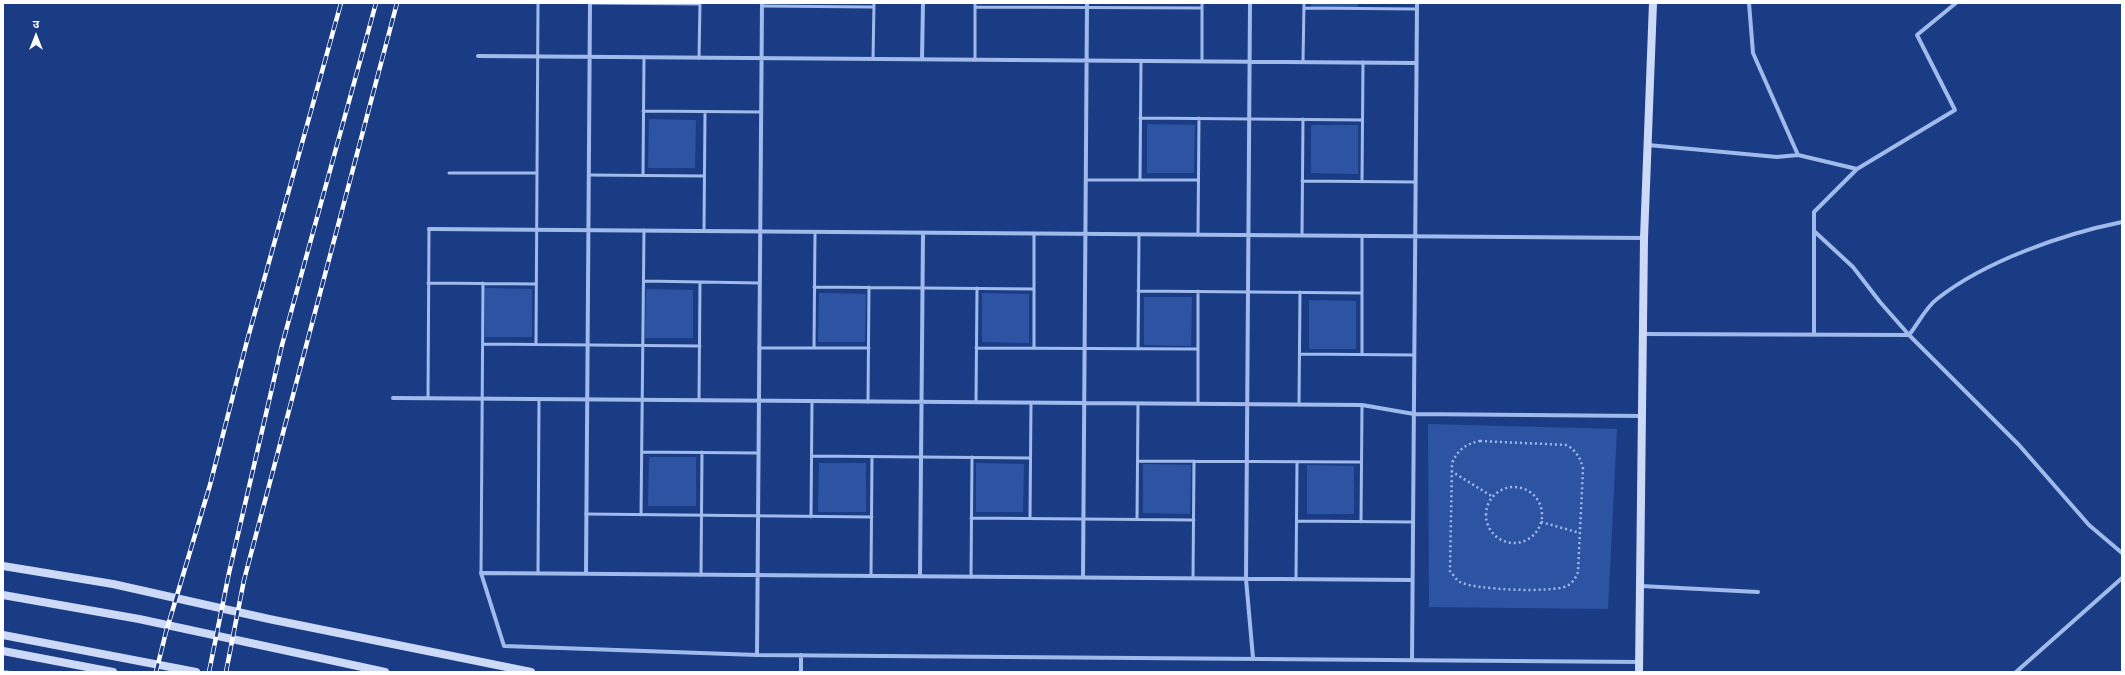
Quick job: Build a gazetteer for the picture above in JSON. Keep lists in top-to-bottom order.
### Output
{
  "north": "top"
}
